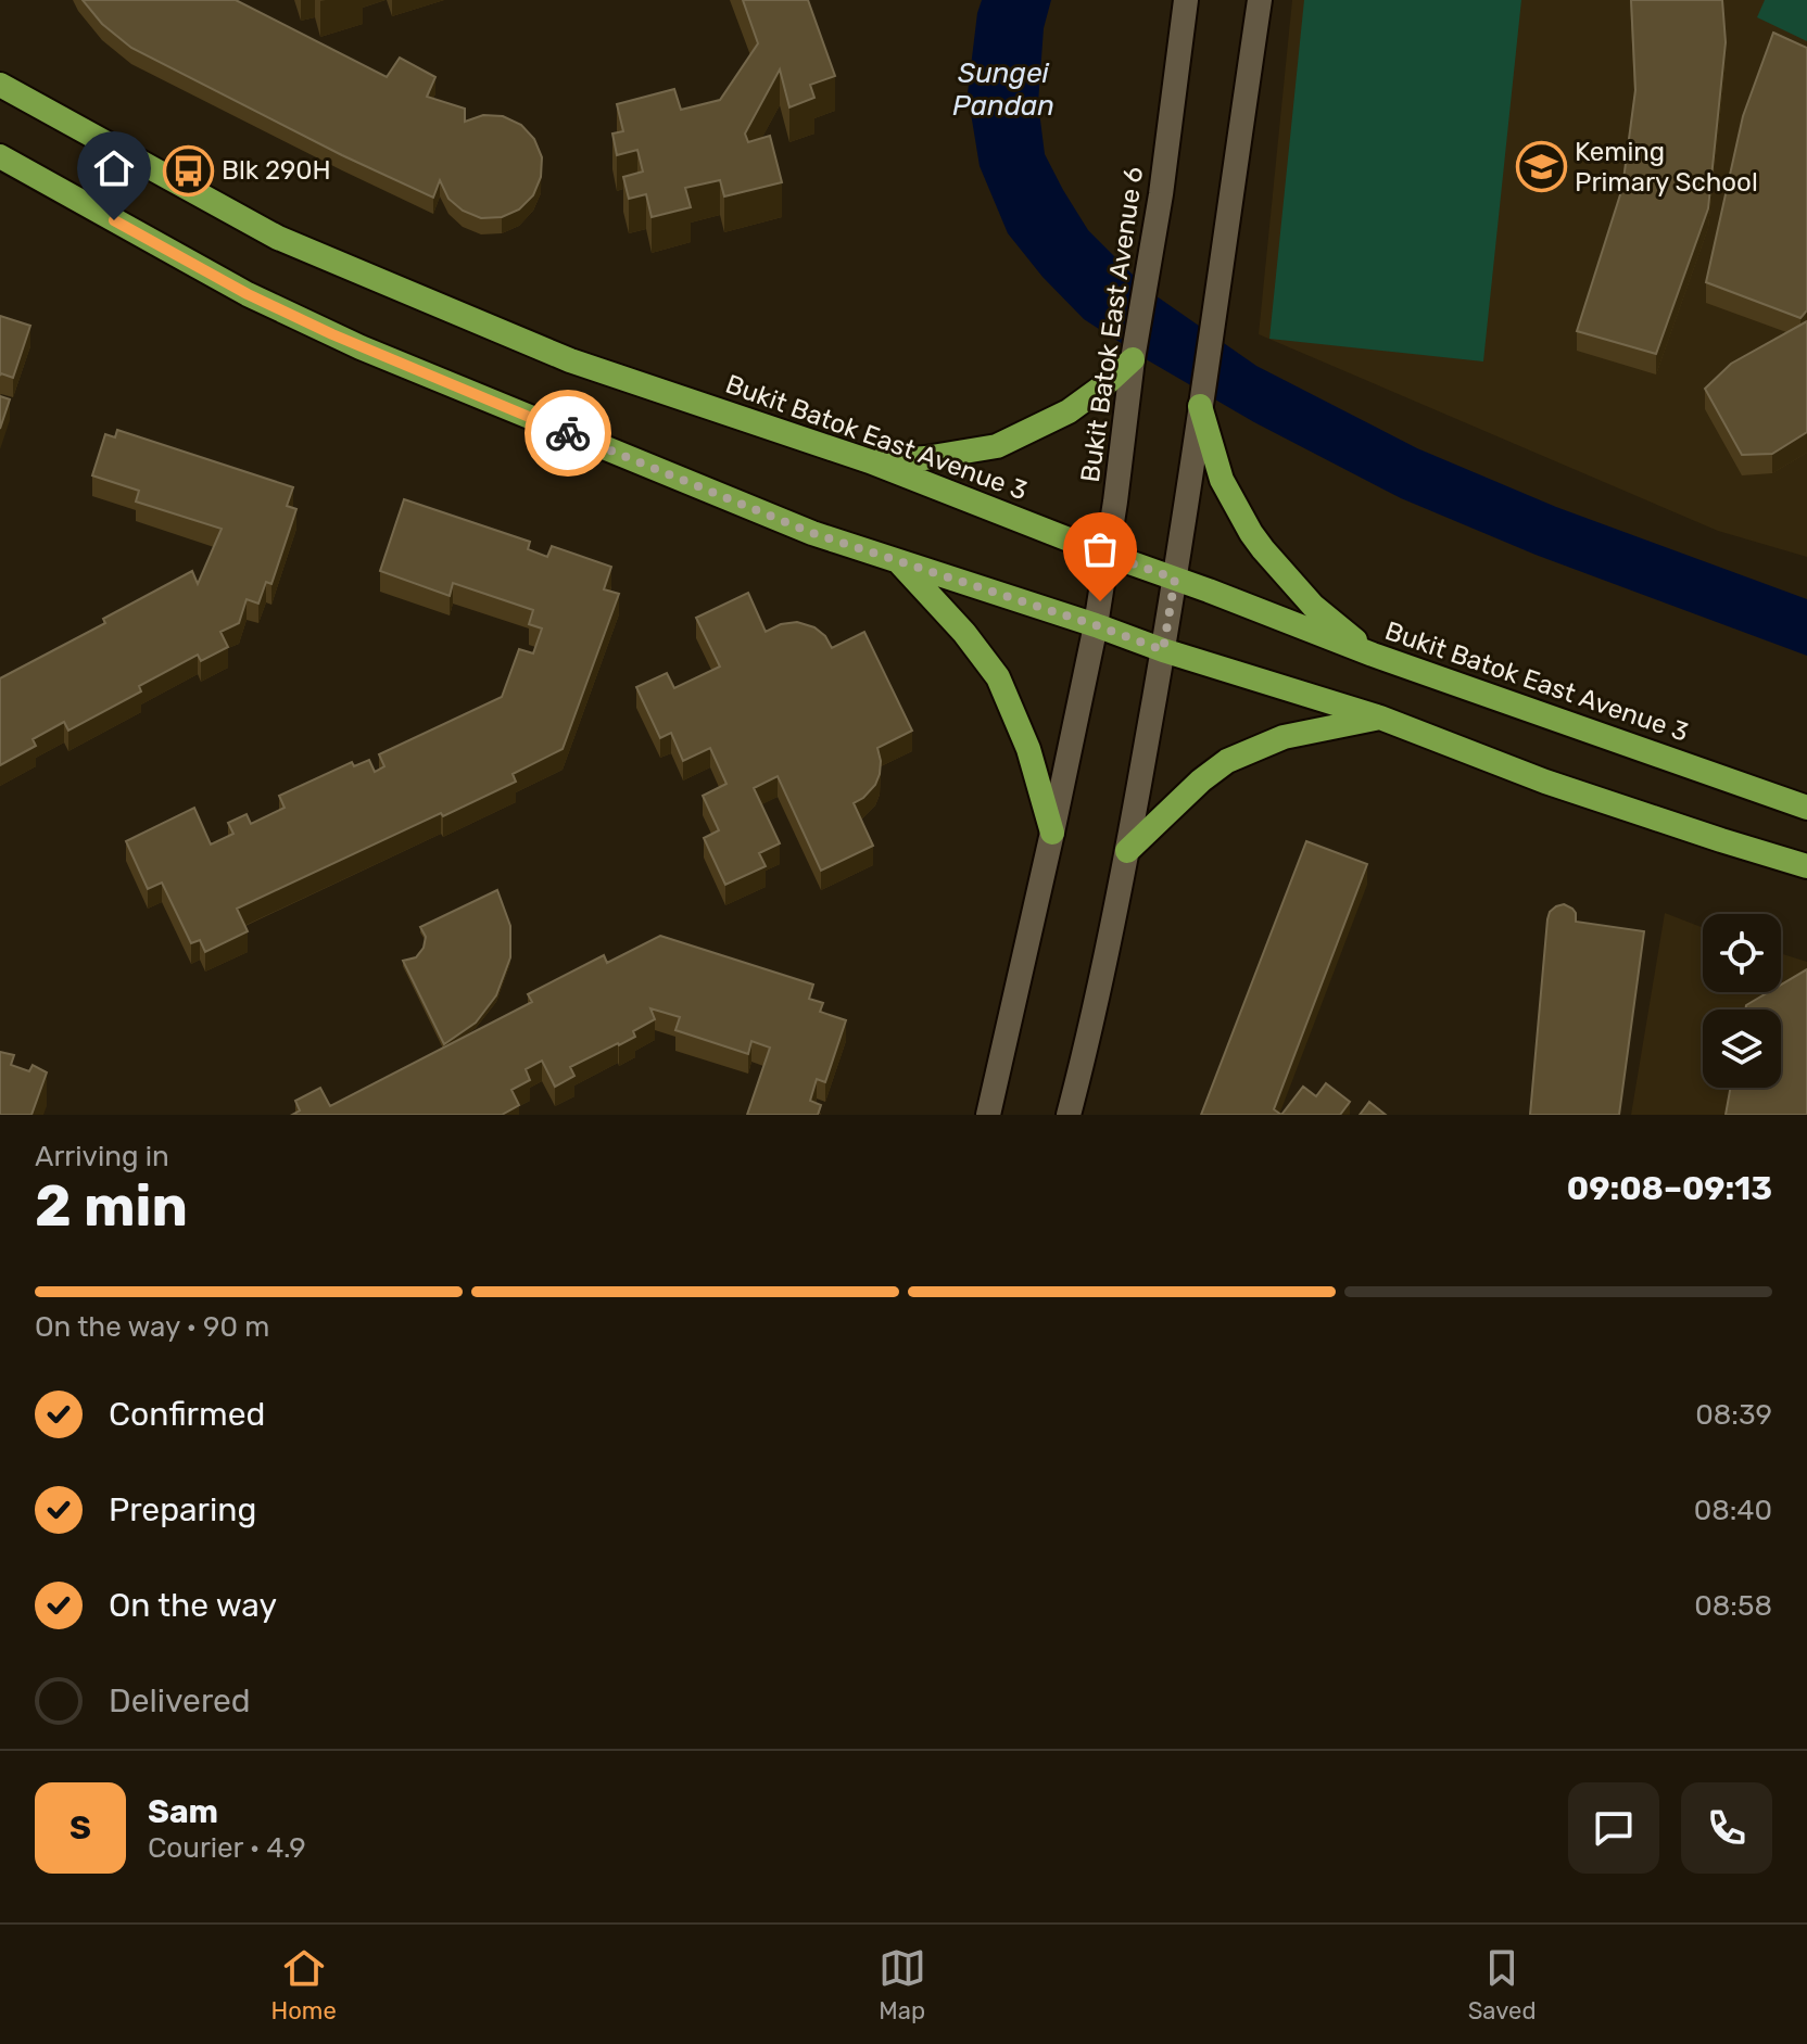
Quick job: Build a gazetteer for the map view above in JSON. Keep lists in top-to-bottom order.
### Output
{
  "streets": {
    "main road": ["Bukit Batok East Avenue 6", "Bukit Batok East Avenue 3"]
  },
  "crossings": [
    ["Bukit Batok East Avenue 6", "Bukit Batok East Avenue 3"]
  ],
  "water": ["Sungei Pandan"],
  "places": {
    "school or university": ["Keming Primary School"],
    "bus stop": ["Blk 290H"]
  },
  "page": {
    "heading": ["2 min", "Arriving in", "09:08–09:13"],
    "panel": ["Sam", "Courier · 4.9"],
    "bar": "On the way · 90 m",
    "list": [
      ["Confirmed", "08:39"],
      ["Preparing", "08:40"],
      ["On the way", "08:58"],
      "Delivered"
    ],
    "round": "S",
    "tabs": ["Home", "Map", "Saved"]
  }
}
